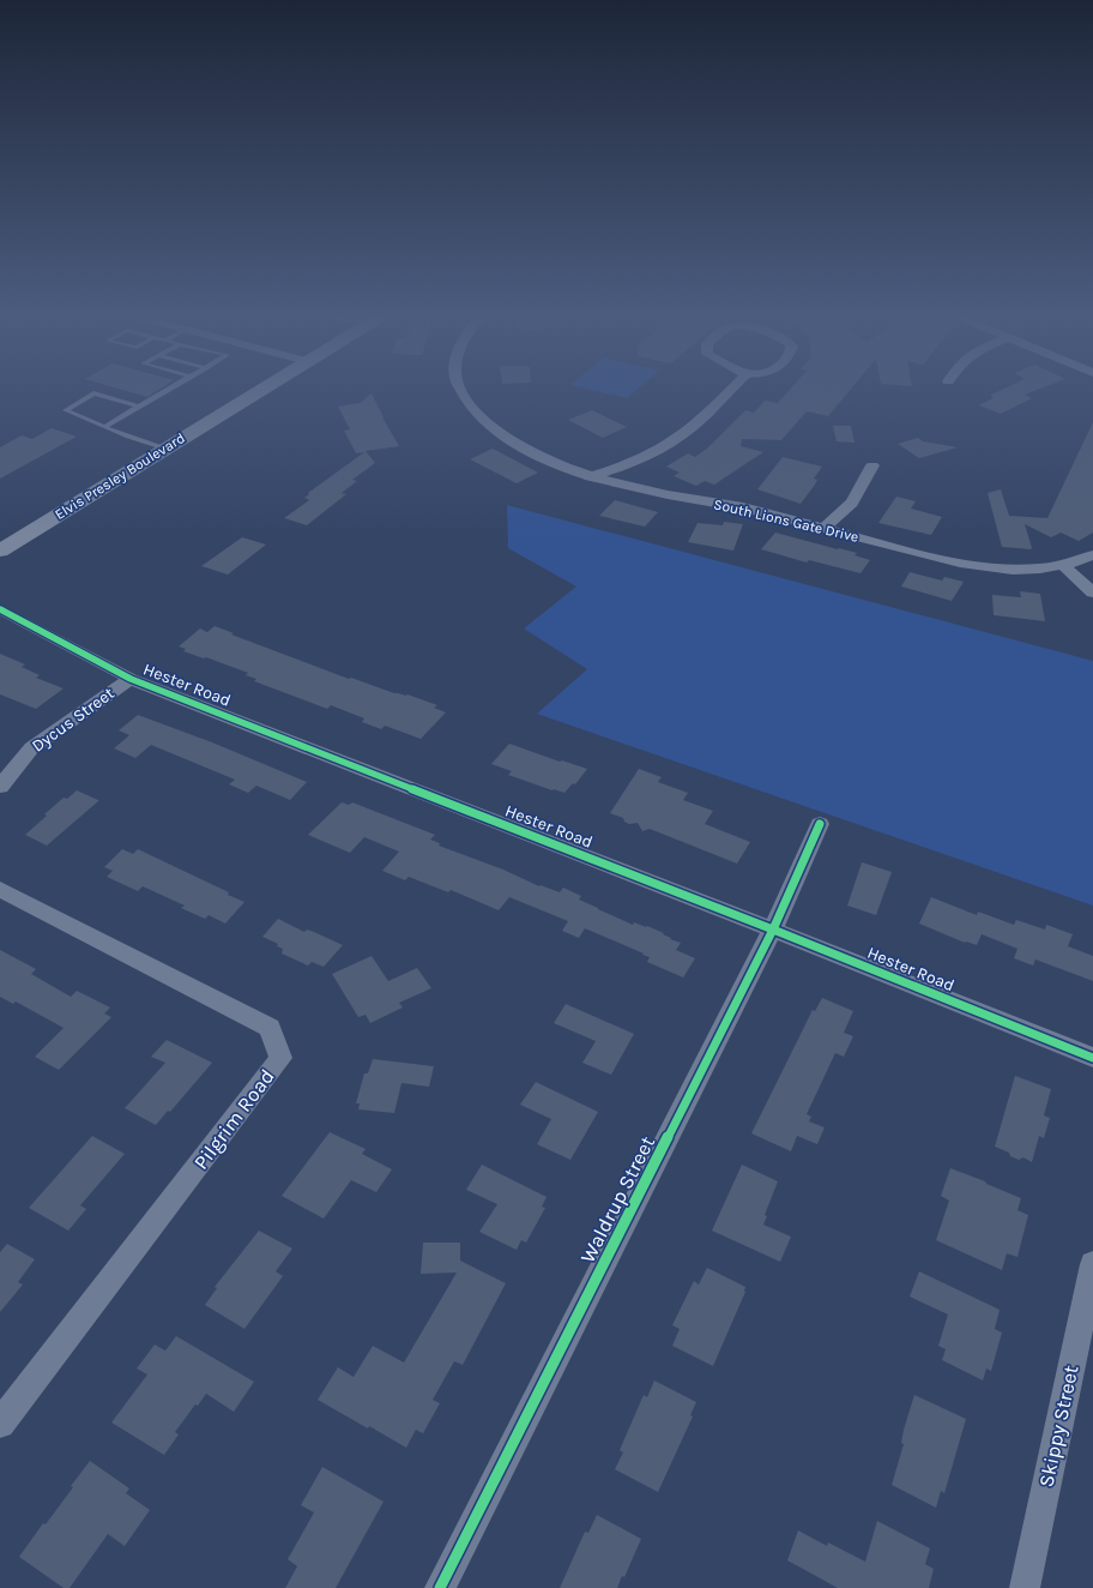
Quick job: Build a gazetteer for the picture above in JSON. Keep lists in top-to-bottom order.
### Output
{
  "streets": {
    "main road": ["Elvis Presley Boulevard"],
    "street": [
      "South Lions Gate Drive",
      "Hester Road",
      "Dycus Street",
      "Pilgrim Road",
      "Waldrup Street",
      "Skippy Street"
    ]
  },
  "crossings": [
    ["Hester Road", "Dycus Street"],
    ["Hester Road", "Waldrup Street"]
  ]
}
